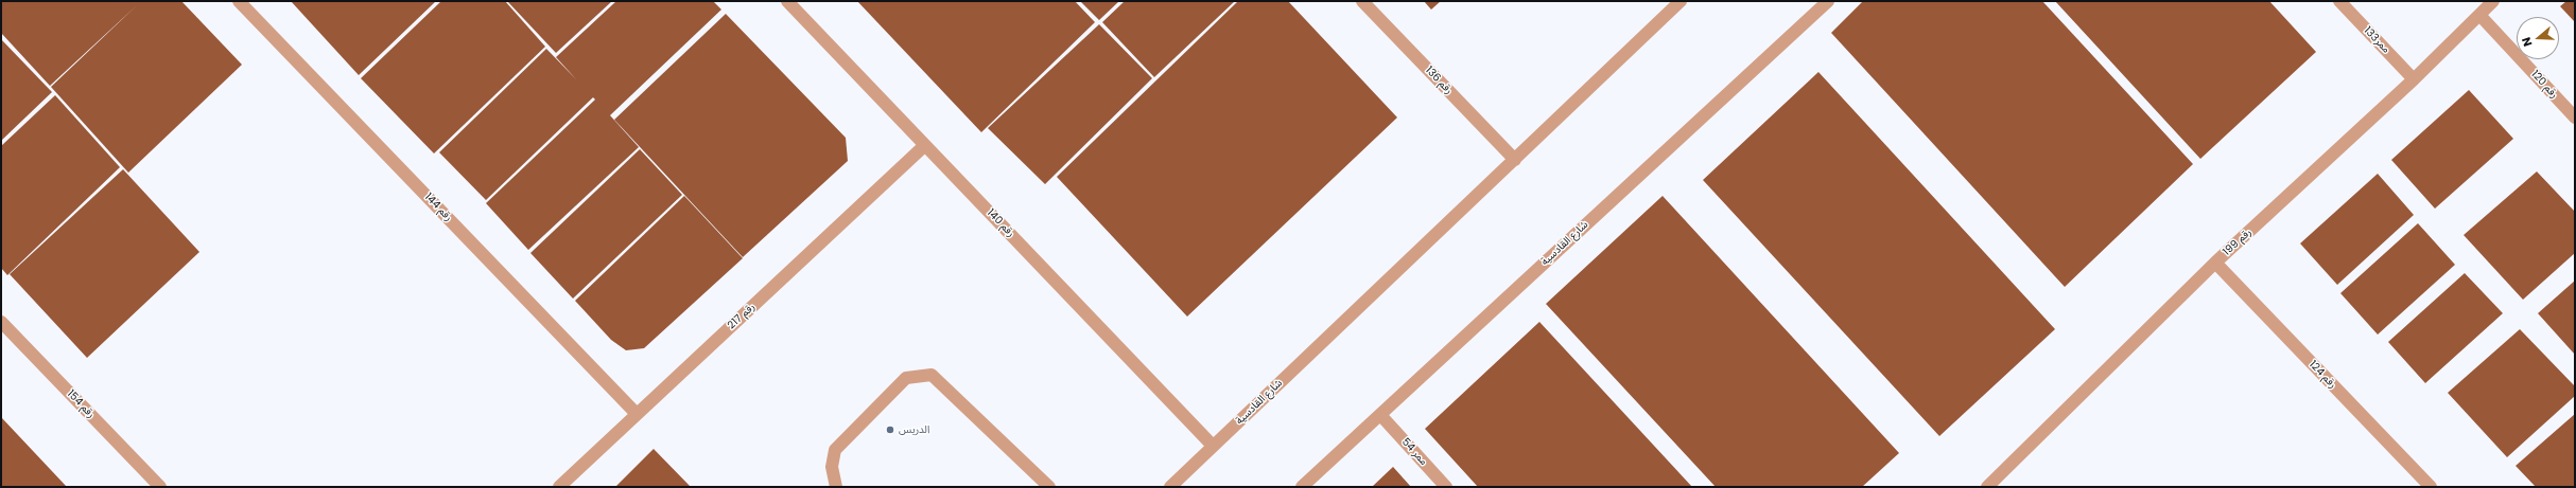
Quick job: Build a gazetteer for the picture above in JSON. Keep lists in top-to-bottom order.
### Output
{
  "streets": {
    "street": [
      "ممر133",
      "رقم 136",
      "رقم 120",
      "رقم 144",
      "رقم 140",
      "رقم 199",
      "شارع القادسية",
      "رقم 217",
      "رقم 124",
      "رقم 154",
      "ممر 54"
    ]
  },
  "crossings": [
    ["ممر133", "رقم 199"],
    ["رقم 136", "شارع القادسية"],
    ["رقم 120", "رقم 199"],
    ["رقم 144", "رقم 217"],
    ["رقم 140", "شارع القادسية"],
    ["رقم 140", "رقم 217"],
    ["رقم 199", "رقم 124"]
  ],
  "places": ["الدريس"],
  "north": "left"
}
